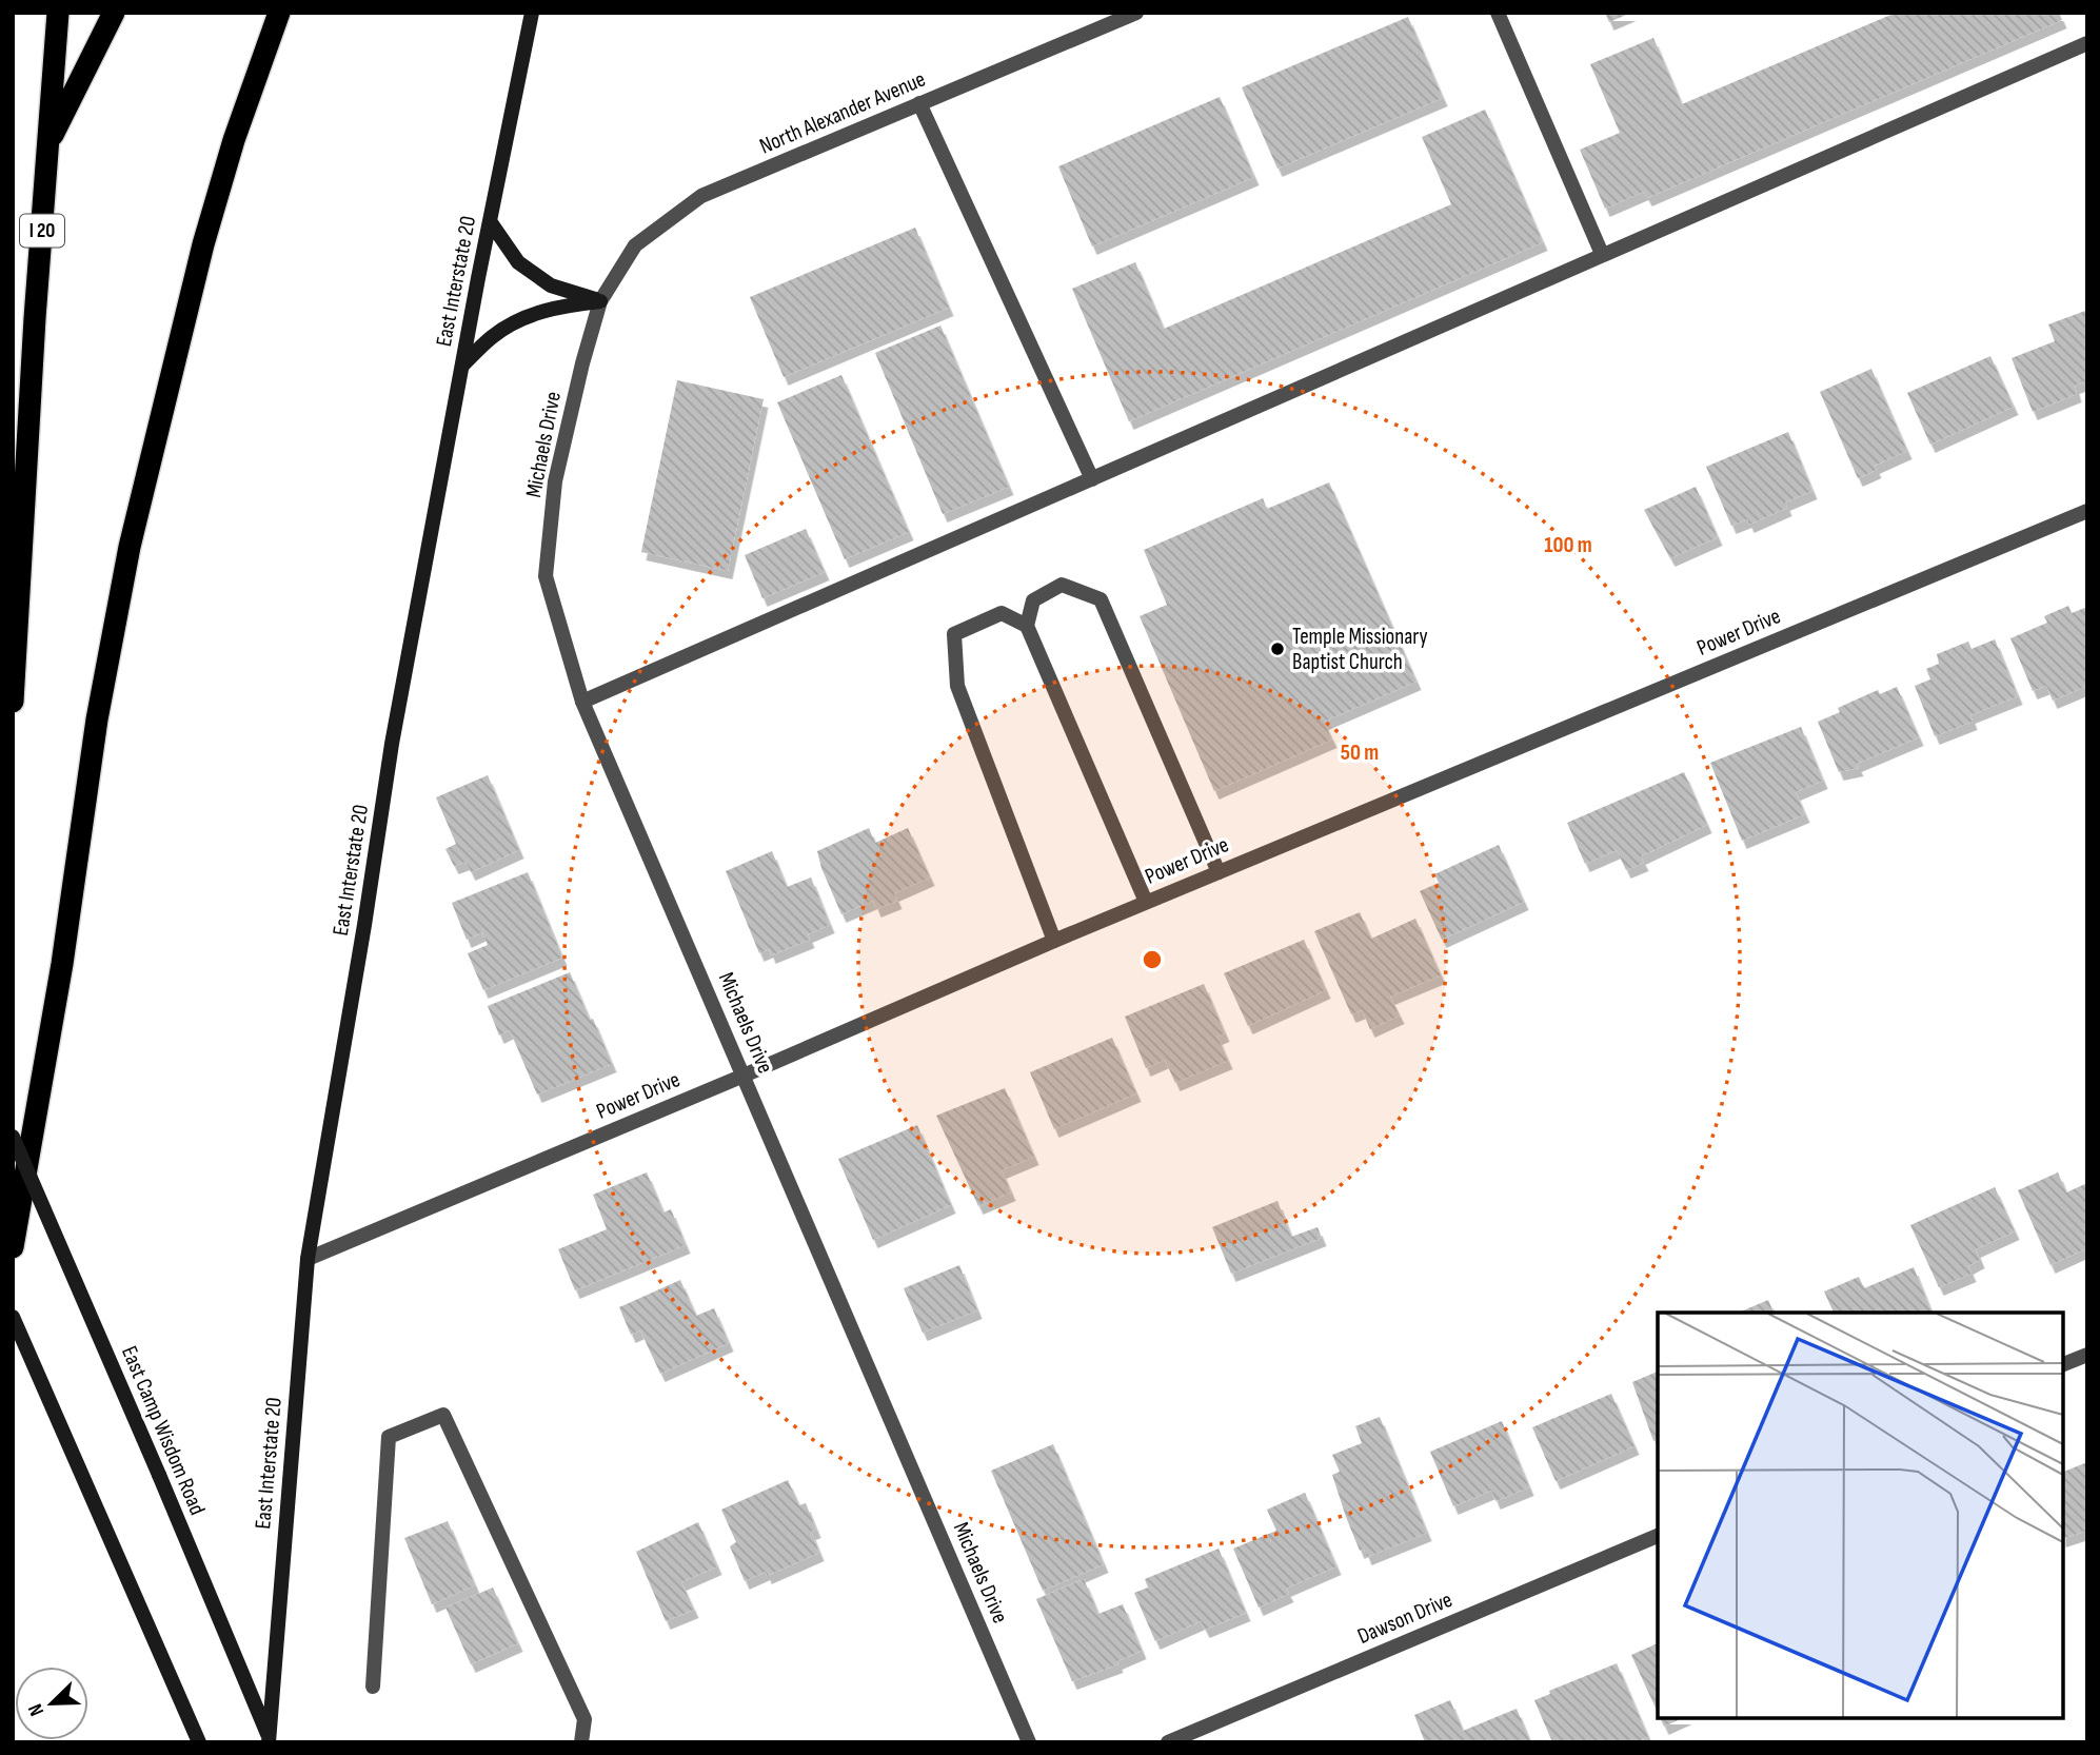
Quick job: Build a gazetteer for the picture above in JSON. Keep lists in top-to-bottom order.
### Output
{
  "streets": {
    "highway": ["I 20"],
    "main road": ["East Interstate 20", "East Camp Wisdom Road"],
    "street": [
      "North Alexander Avenue",
      "Michaels Drive",
      "Power Drive",
      "Dawson Drive"
    ]
  },
  "crossings": [
    ["North Alexander Avenue", "Michaels Drive"],
    ["East Interstate 20", "Power Drive"],
    ["East Interstate 20", "East Camp Wisdom Road"],
    ["Michaels Drive", "Power Drive"]
  ],
  "places": ["Temple Missionary Baptist Church"],
  "north": "bottom left",
  "rings": ["100 m", "50 m"]
}
